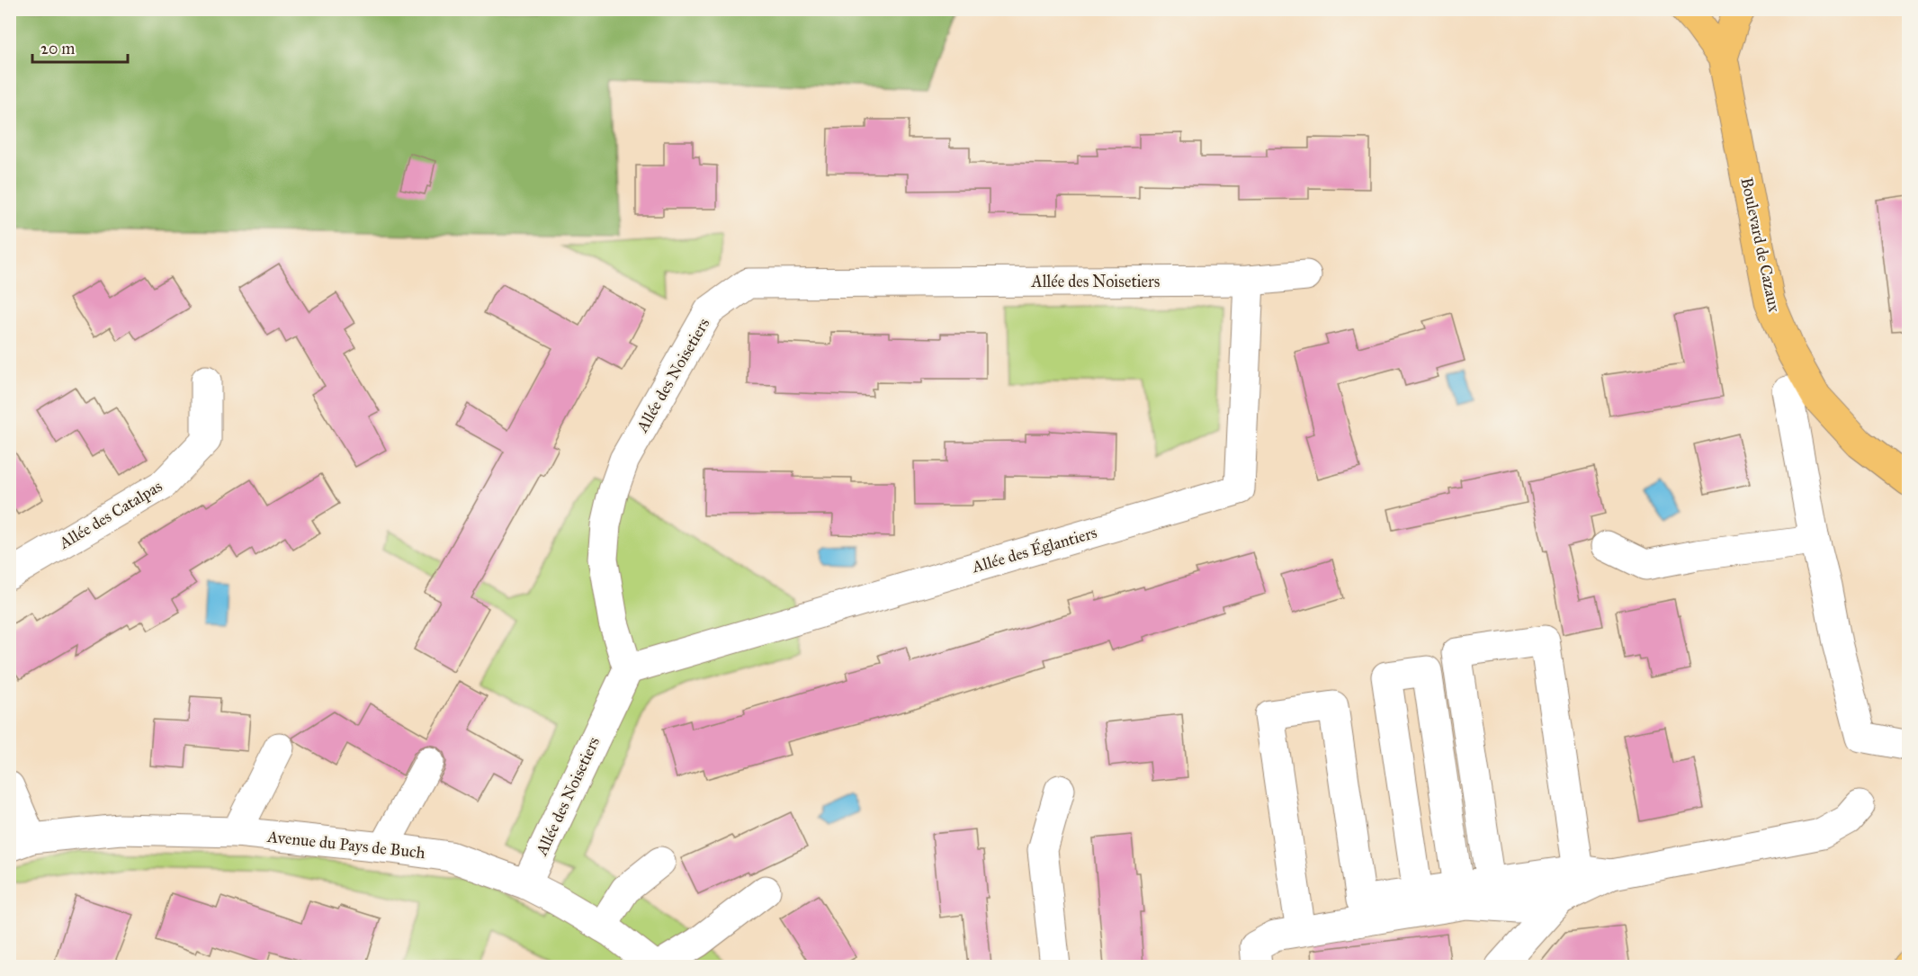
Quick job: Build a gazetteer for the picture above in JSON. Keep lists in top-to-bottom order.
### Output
{
  "streets": {
    "main road": ["Boulevard de Cazaux"],
    "street": [
      "Allée des Noisetiers",
      "Allée des Catalpas",
      "Allée des Églantiers",
      "Avenue du Pays de Buch"
    ]
  },
  "crossings": [
    ["Allée des Noisetiers", "Allée des Églantiers"],
    ["Allée des Noisetiers", "Avenue du Pays de Buch"]
  ],
  "scale_bar": "20 m"
}
